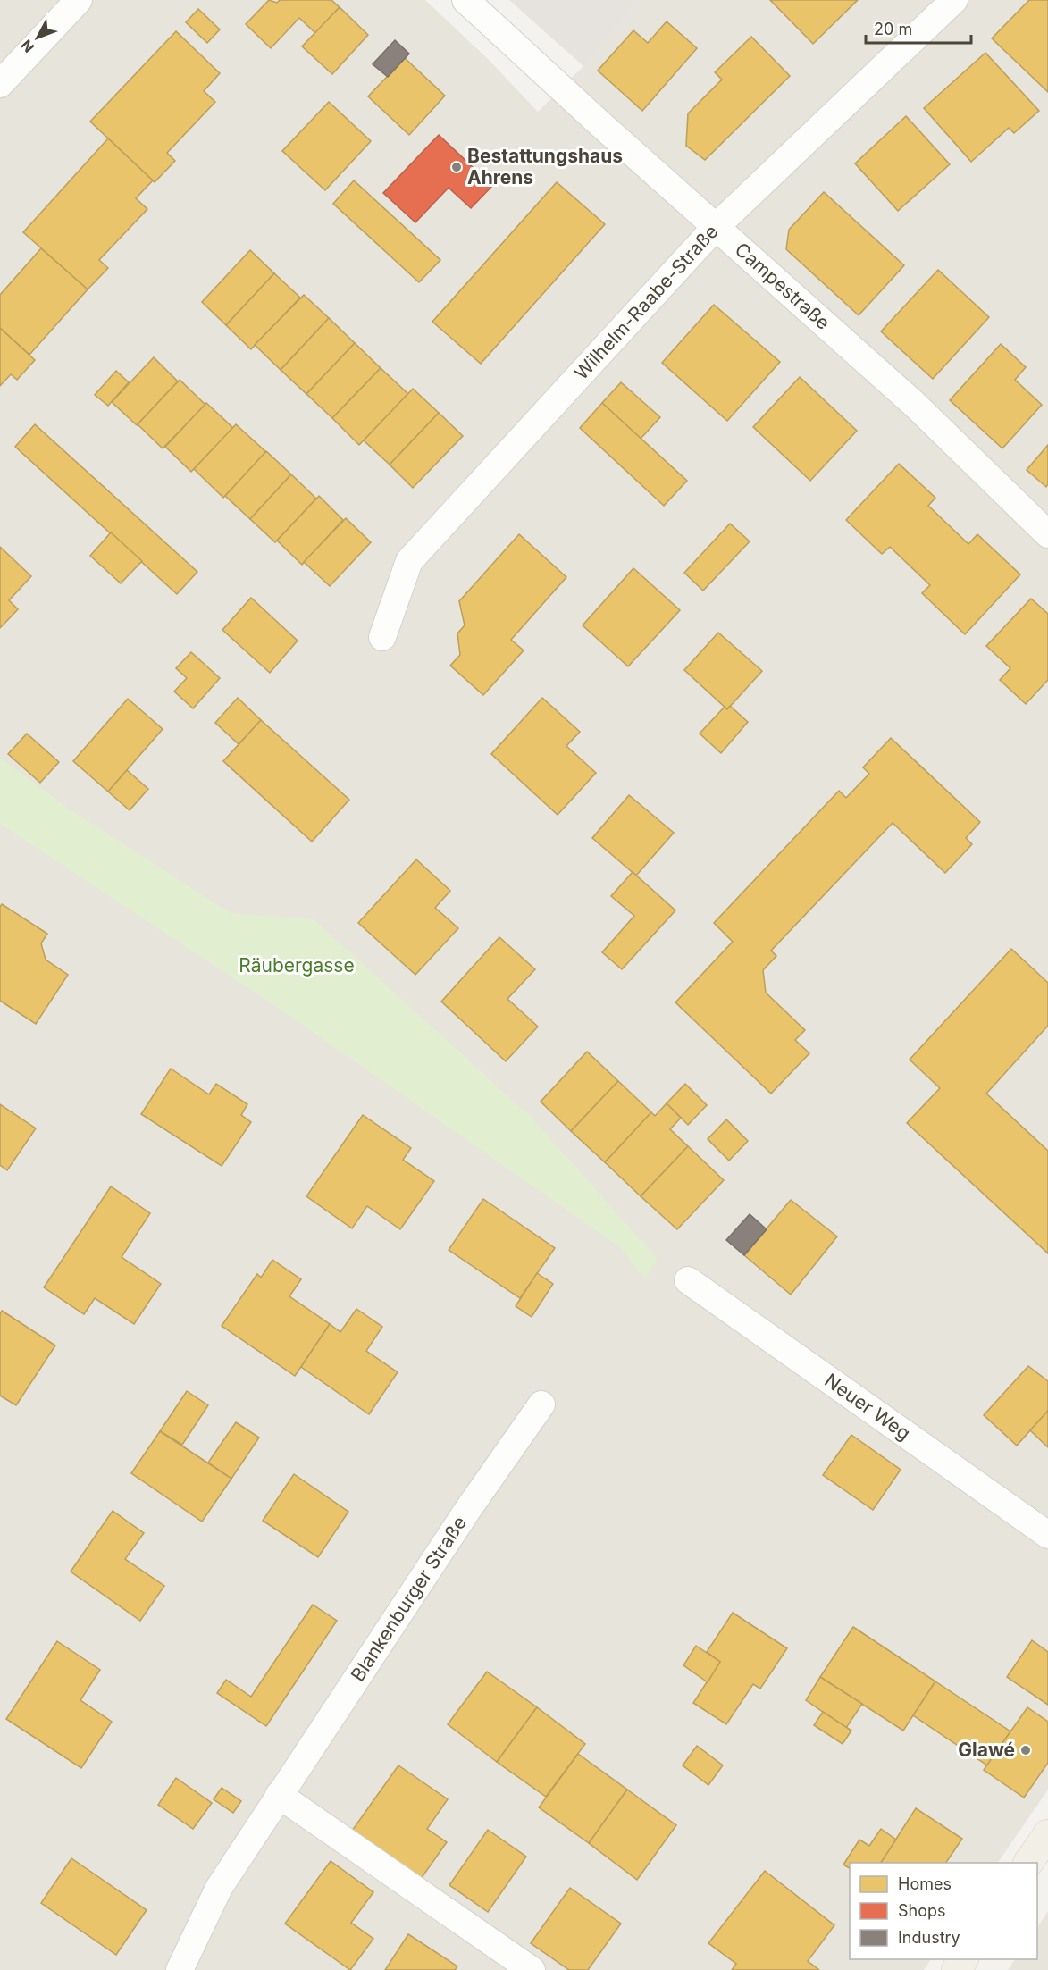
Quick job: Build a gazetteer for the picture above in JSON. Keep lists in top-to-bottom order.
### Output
{
  "streets": {
    "street": [
      "Campestraße",
      "Wilhelm-Raabe-Straße",
      "Neuer Weg",
      "Blankenburger Straße"
    ]
  },
  "crossings": [
    ["Campestraße", "Wilhelm-Raabe-Straße"]
  ],
  "parks": ["Räubergasse"],
  "places": ["Bestattungshaus Ahrens", "Glawé"],
  "legend": ["Homes", "Shops", "Industry"],
  "scale_bar": "20 m",
  "north": "bottom left"
}
